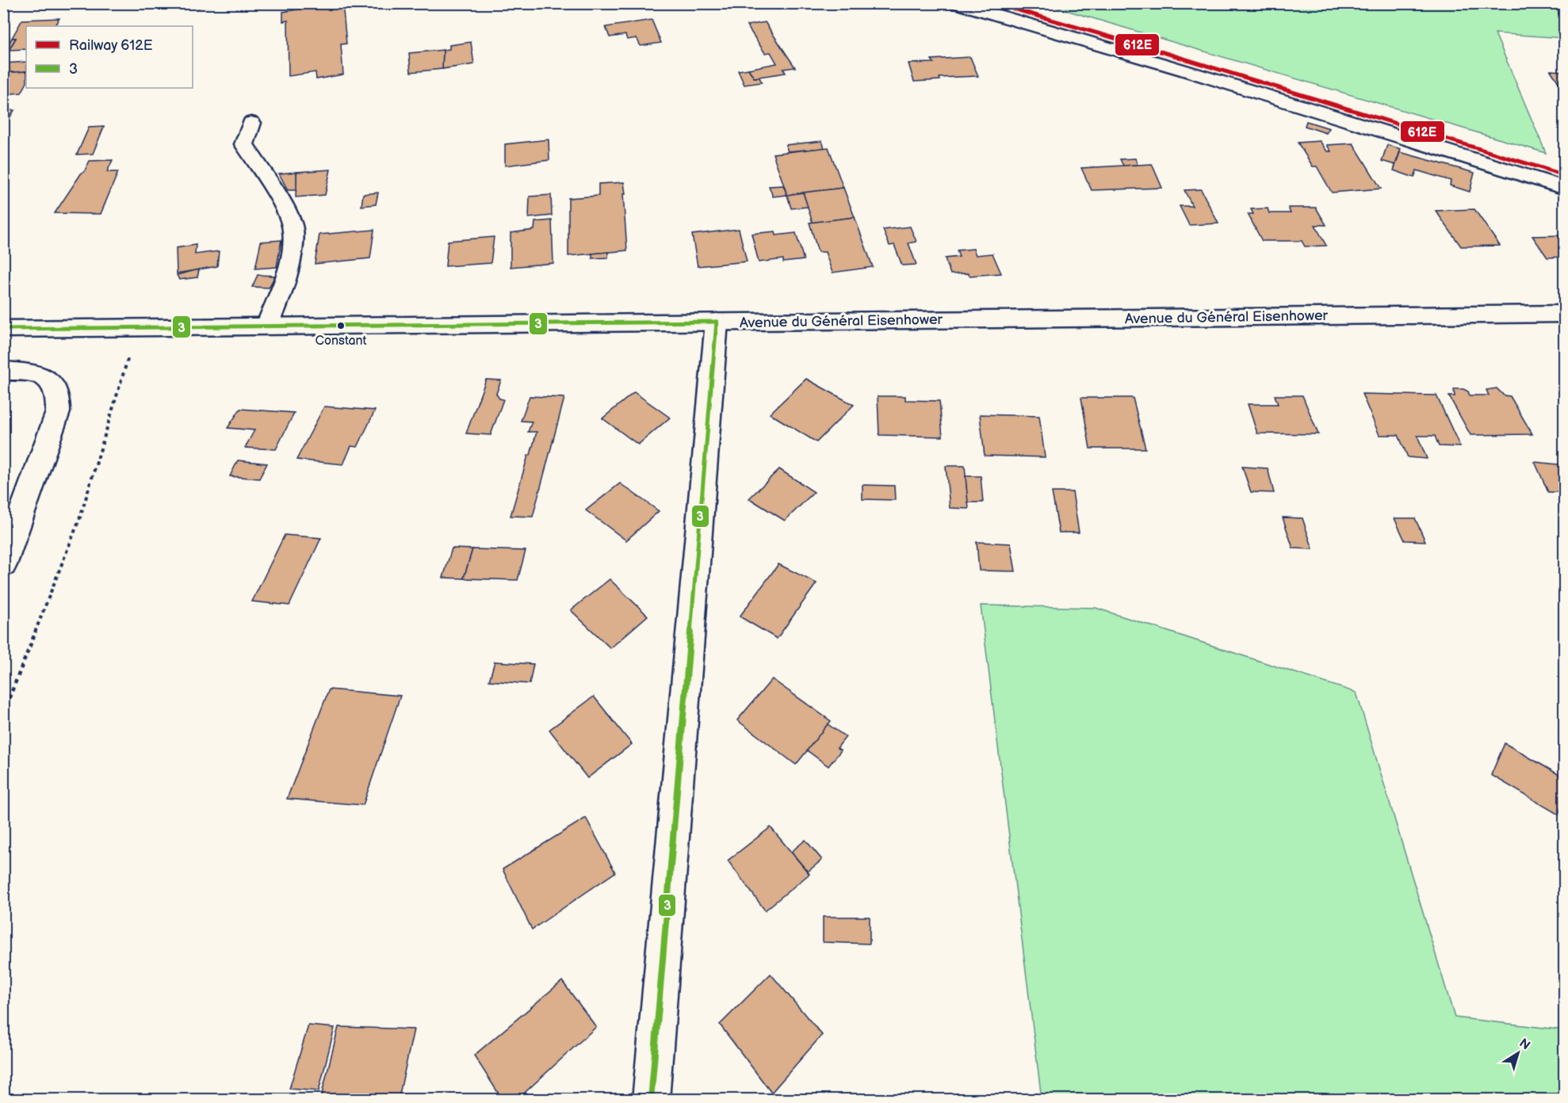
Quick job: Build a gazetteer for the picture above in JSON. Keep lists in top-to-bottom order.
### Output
{
  "streets": {
    "main road": ["Avenue du Général Eisenhower"]
  },
  "places": ["Constant"],
  "lines": ["rail line 612E", "transit line 3"],
  "legend": ["Railway 612E", "3"],
  "north": "top right"
}
